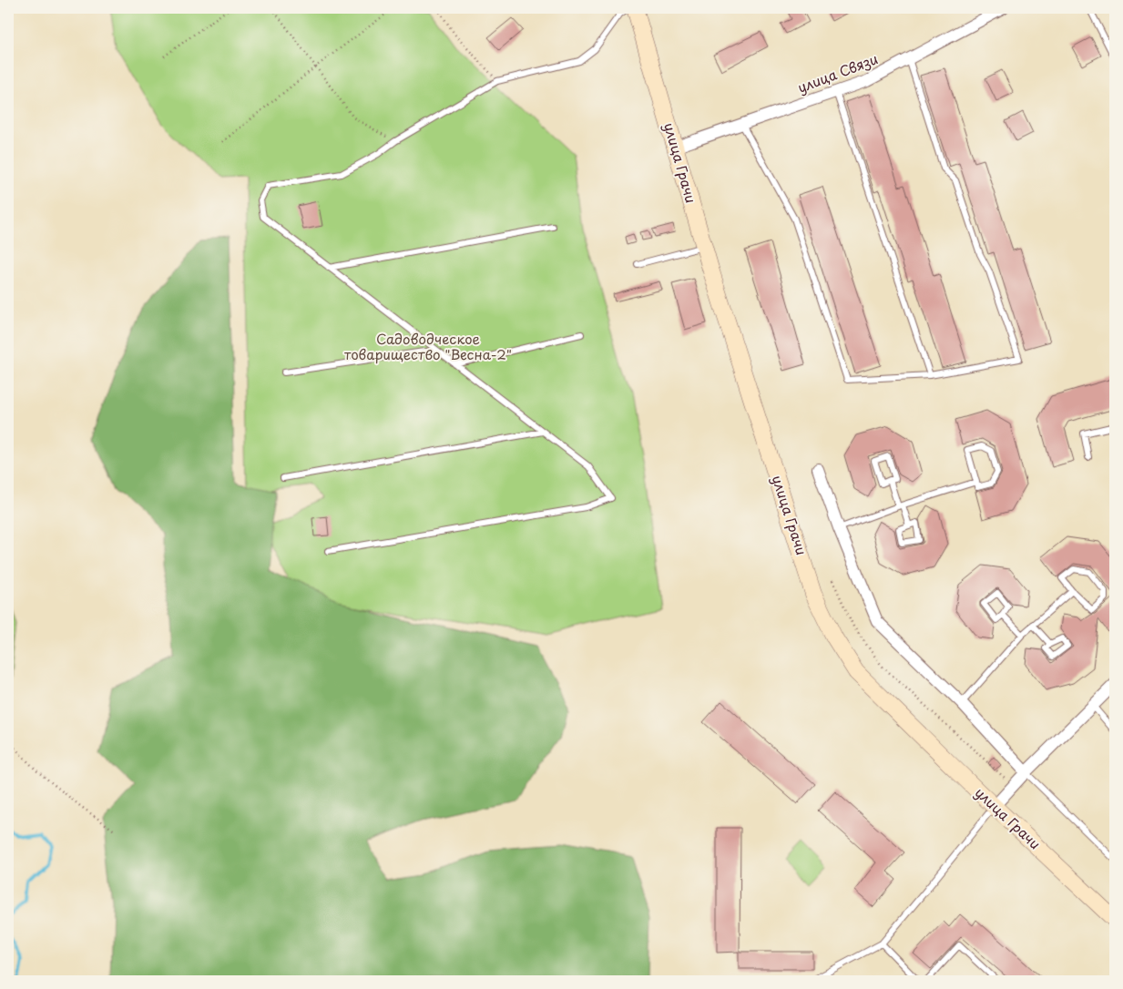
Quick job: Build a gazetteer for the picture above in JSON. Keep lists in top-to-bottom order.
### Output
{
  "streets": {
    "street": ["улица Связи", "улица Грачи"]
  },
  "crossings": [
    ["улица Связи", "улица Грачи"]
  ],
  "parks": ["Садоводческое товарищество \"Весна-2\""]
}
